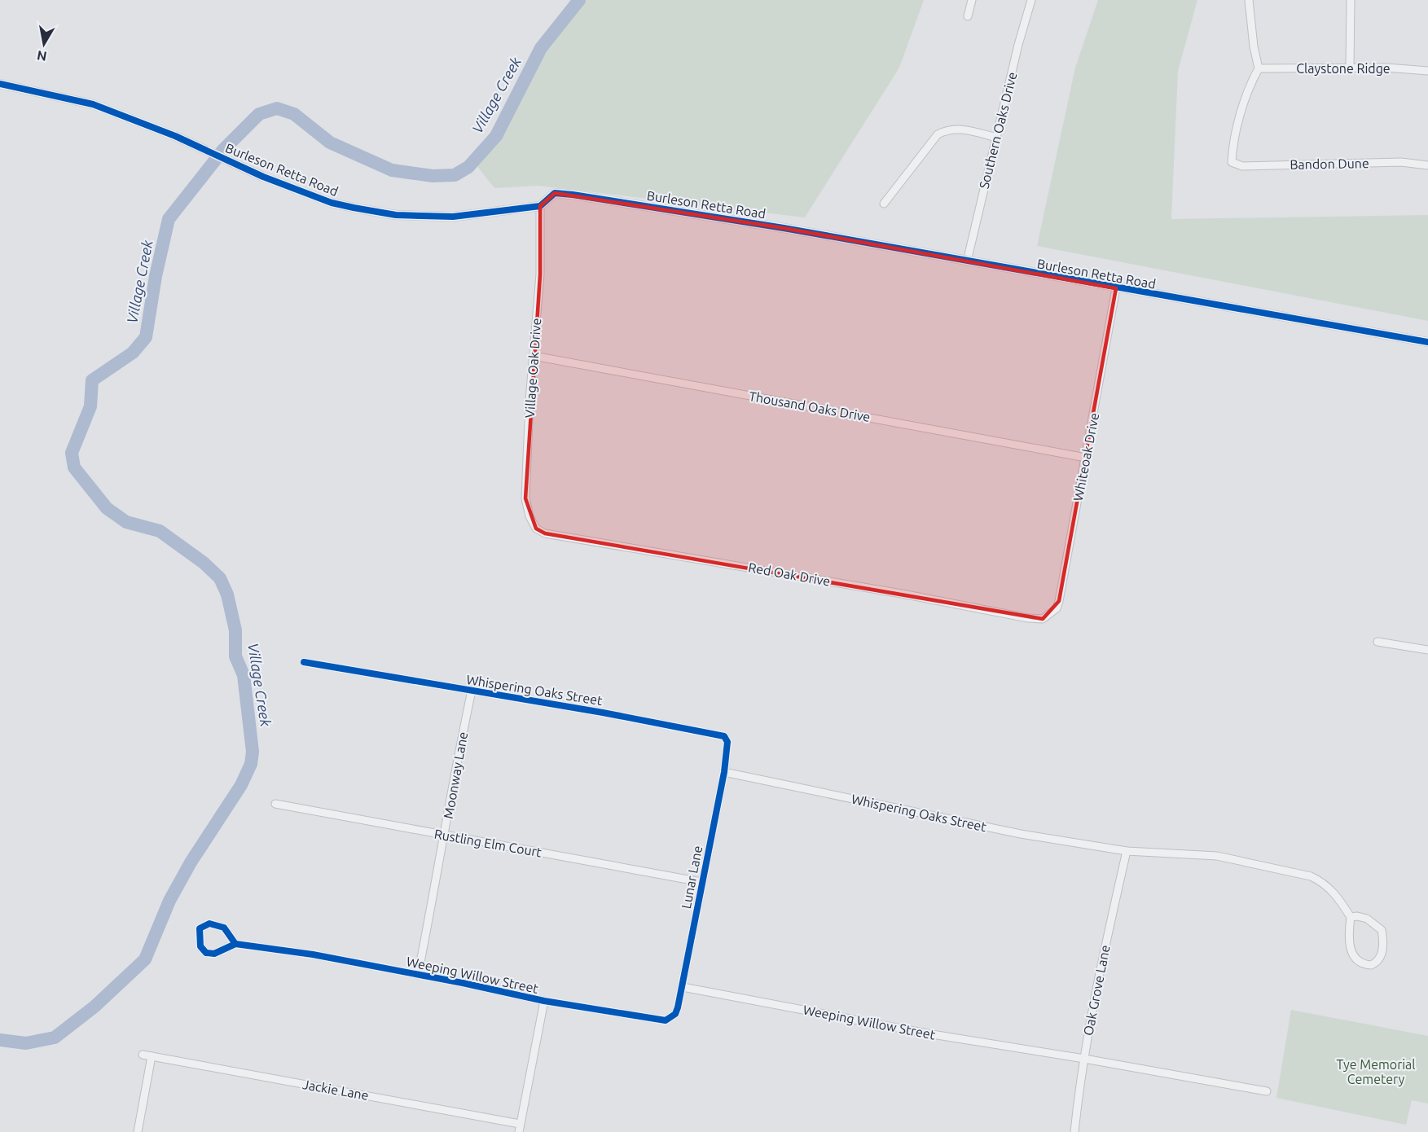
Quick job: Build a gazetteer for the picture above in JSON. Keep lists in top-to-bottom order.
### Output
{
  "streets": {
    "street": [
      "Claystone Ridge",
      "Southern Oaks Drive",
      "Bandon Dune",
      "Burleson Retta Road",
      "Village Oak Drive",
      "Thousand Oaks Drive",
      "Whiteoak Drive",
      "Red Oak Drive",
      "Whispering Oaks Street",
      "Moonway Lane",
      "Rustling Elm Court",
      "Lunar Lane",
      "Weeping Willow Street",
      "Oak Grove Lane",
      "Jackie Lane"
    ]
  },
  "crossings": [
    ["Claystone Ridge", "Bandon Dune"],
    ["Southern Oaks Drive", "Burleson Retta Road"],
    ["Burleson Retta Road", "Village Oak Drive"],
    ["Burleson Retta Road", "Whiteoak Drive"],
    ["Village Oak Drive", "Thousand Oaks Drive"],
    ["Village Oak Drive", "Red Oak Drive"],
    ["Thousand Oaks Drive", "Whiteoak Drive"],
    ["Whiteoak Drive", "Red Oak Drive"],
    ["Whispering Oaks Street", "Moonway Lane"],
    ["Whispering Oaks Street", "Lunar Lane"],
    ["Whispering Oaks Street", "Oak Grove Lane"],
    ["Moonway Lane", "Rustling Elm Court"],
    ["Moonway Lane", "Weeping Willow Street"],
    ["Rustling Elm Court", "Lunar Lane"],
    ["Lunar Lane", "Weeping Willow Street"],
    ["Weeping Willow Street", "Oak Grove Lane"]
  ],
  "water": ["Village Creek"],
  "parks": ["Tye Memorial Cemetery"],
  "north": "bottom"
}
